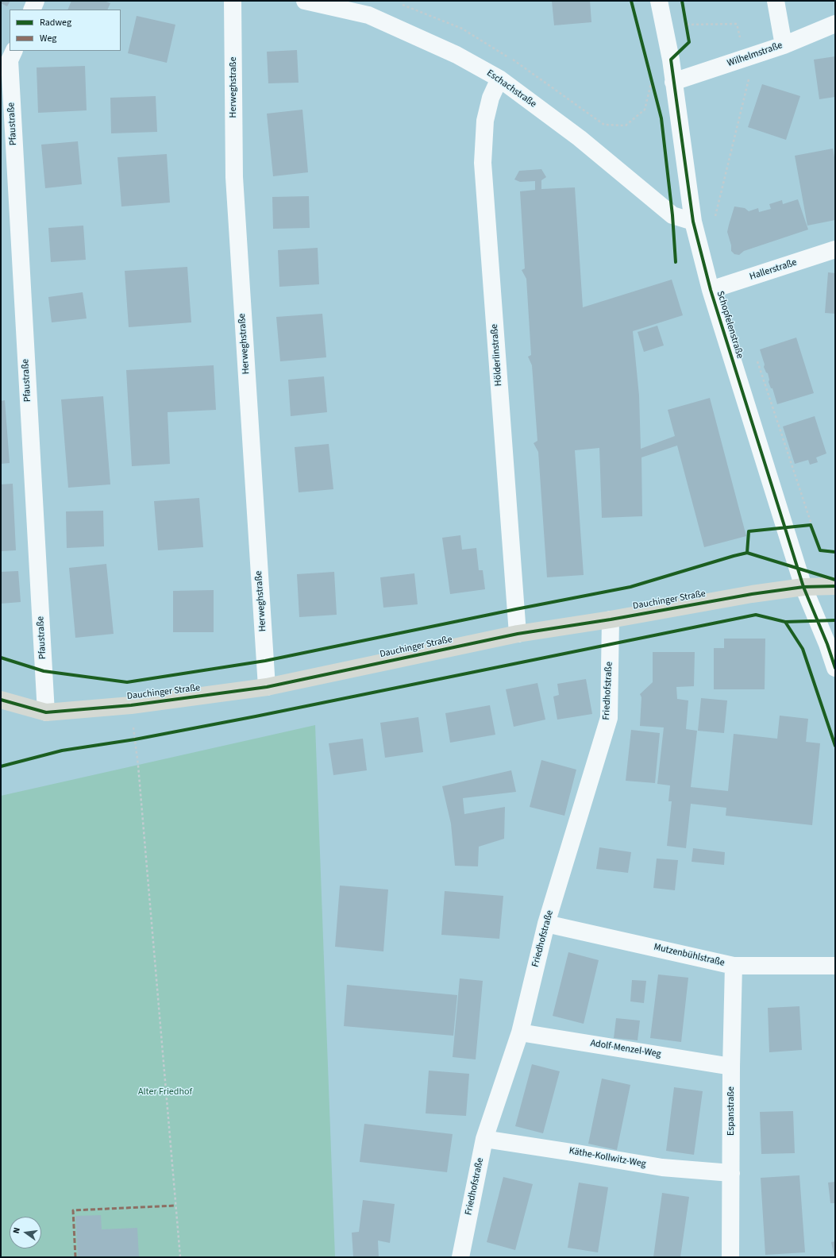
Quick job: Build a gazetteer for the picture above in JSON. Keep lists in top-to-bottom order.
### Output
{
  "streets": {
    "main road": ["Dauchinger Straße"],
    "street": [
      "Wilhelmstraße",
      "Herweghstraße",
      "Eschachstraße",
      "Pfaustraße",
      "Hallerstraße",
      "Schopfelenstraße",
      "Hölderlinstraße",
      "Friedhofstraße",
      "Mutzenbühlstraße",
      "Adolf-Menzel-Weg",
      "Espanstraße",
      "Käthe-Kollwitz-Weg"
    ]
  },
  "crossings": [
    ["Wilhelmstraße", "Schopfelenstraße"],
    ["Herweghstraße", "Dauchinger Straße"],
    ["Eschachstraße", "Schopfelenstraße"],
    ["Eschachstraße", "Hölderlinstraße"],
    ["Pfaustraße", "Dauchinger Straße"],
    ["Hallerstraße", "Schopfelenstraße"],
    ["Schopfelenstraße", "Dauchinger Straße"],
    ["Hölderlinstraße", "Dauchinger Straße"],
    ["Dauchinger Straße", "Friedhofstraße"],
    ["Friedhofstraße", "Mutzenbühlstraße"],
    ["Friedhofstraße", "Adolf-Menzel-Weg"],
    ["Friedhofstraße", "Käthe-Kollwitz-Weg"],
    ["Mutzenbühlstraße", "Espanstraße"],
    ["Adolf-Menzel-Weg", "Espanstraße"],
    ["Espanstraße", "Käthe-Kollwitz-Weg"]
  ],
  "parks": ["Alter Friedhof"],
  "legend": ["Radweg", "Weg"],
  "north": "left"
}
